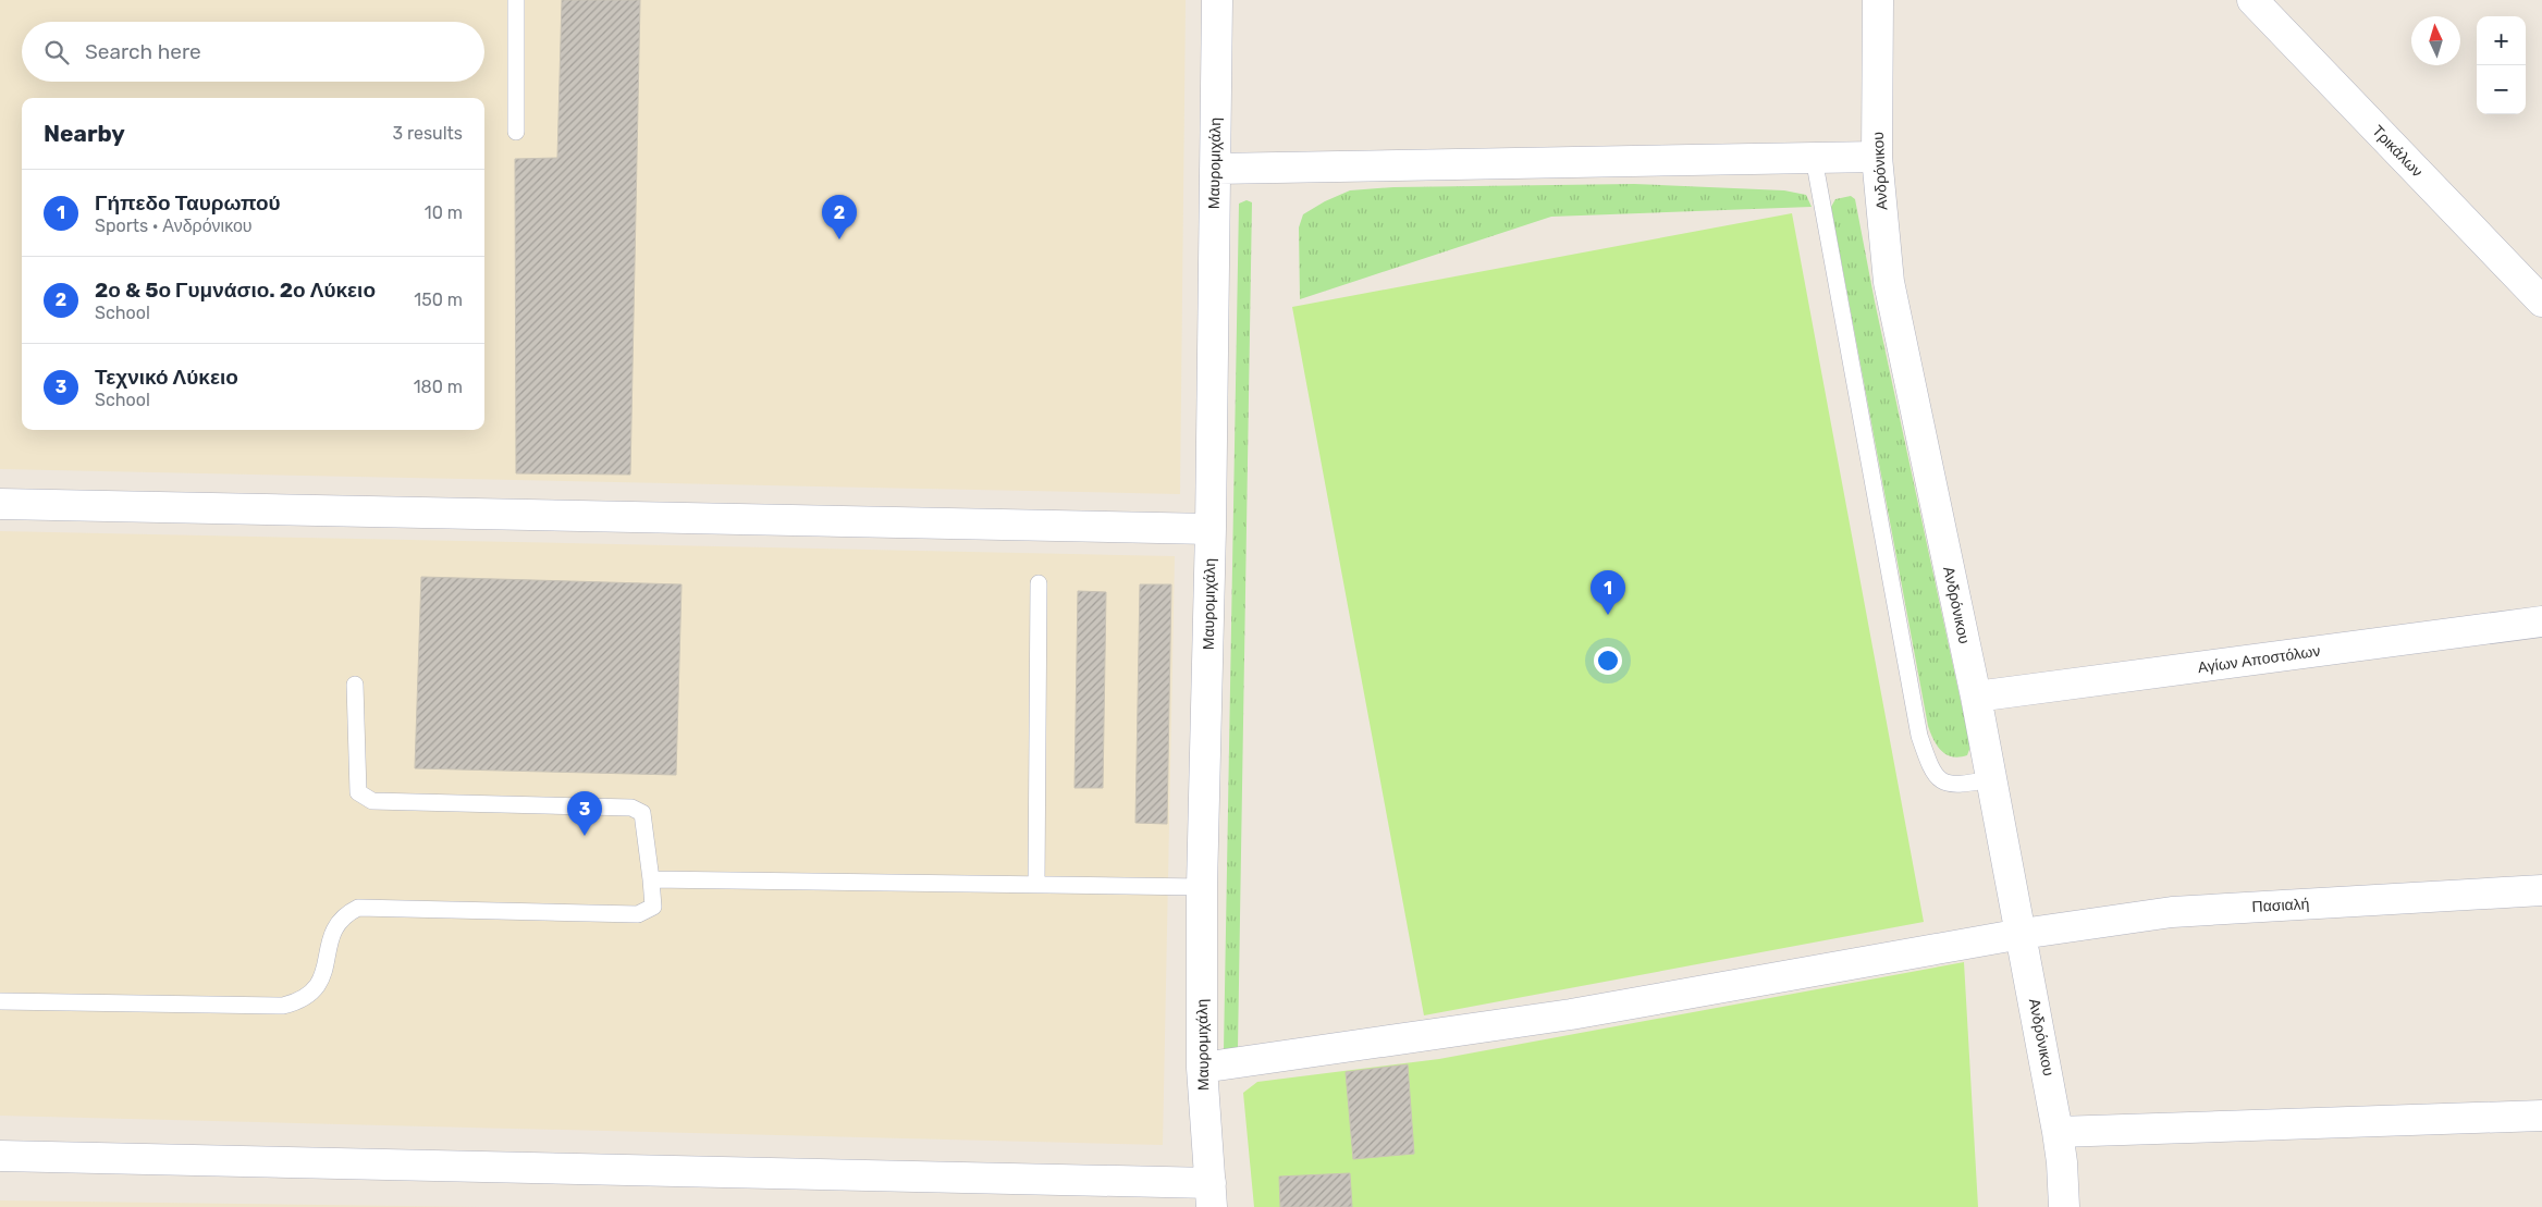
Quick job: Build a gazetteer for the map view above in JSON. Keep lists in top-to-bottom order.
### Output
{
  "streets": {
    "street": [
      "Τρικάλων",
      "Μαυρομιχάλη",
      "Ανδρόνικου",
      "Αγίων Αποστόλων",
      "Πασιαλή"
    ]
  },
  "crossings": [
    ["Μαυρομιχάλη", "Πασιαλή"],
    ["Ανδρόνικου", "Αγίων Αποστόλων"],
    ["Ανδρόνικου", "Πασιαλή"]
  ],
  "north": "top",
  "page": {
    "map_buttons": ["+", "−"],
    "search": "Search here",
    "heading": ["Nearby", "3 results"],
    "list": [
      {
        "mark": "1",
        "name": "Γήπεδο Ταυρωπού",
        "note": "Sports · Ανδρόνικου",
        "value": "10 m"
      },
      {
        "mark": "2",
        "name": "2ο & 5ο Γυμνάσιο. 2ο Λύκειο",
        "note": "School",
        "value": "150 m"
      },
      {
        "mark": "3",
        "name": "Τεχνικό Λύκειο",
        "note": "School",
        "value": "180 m"
      }
    ],
    "pins": ["2", "1", "3"]
  }
}
